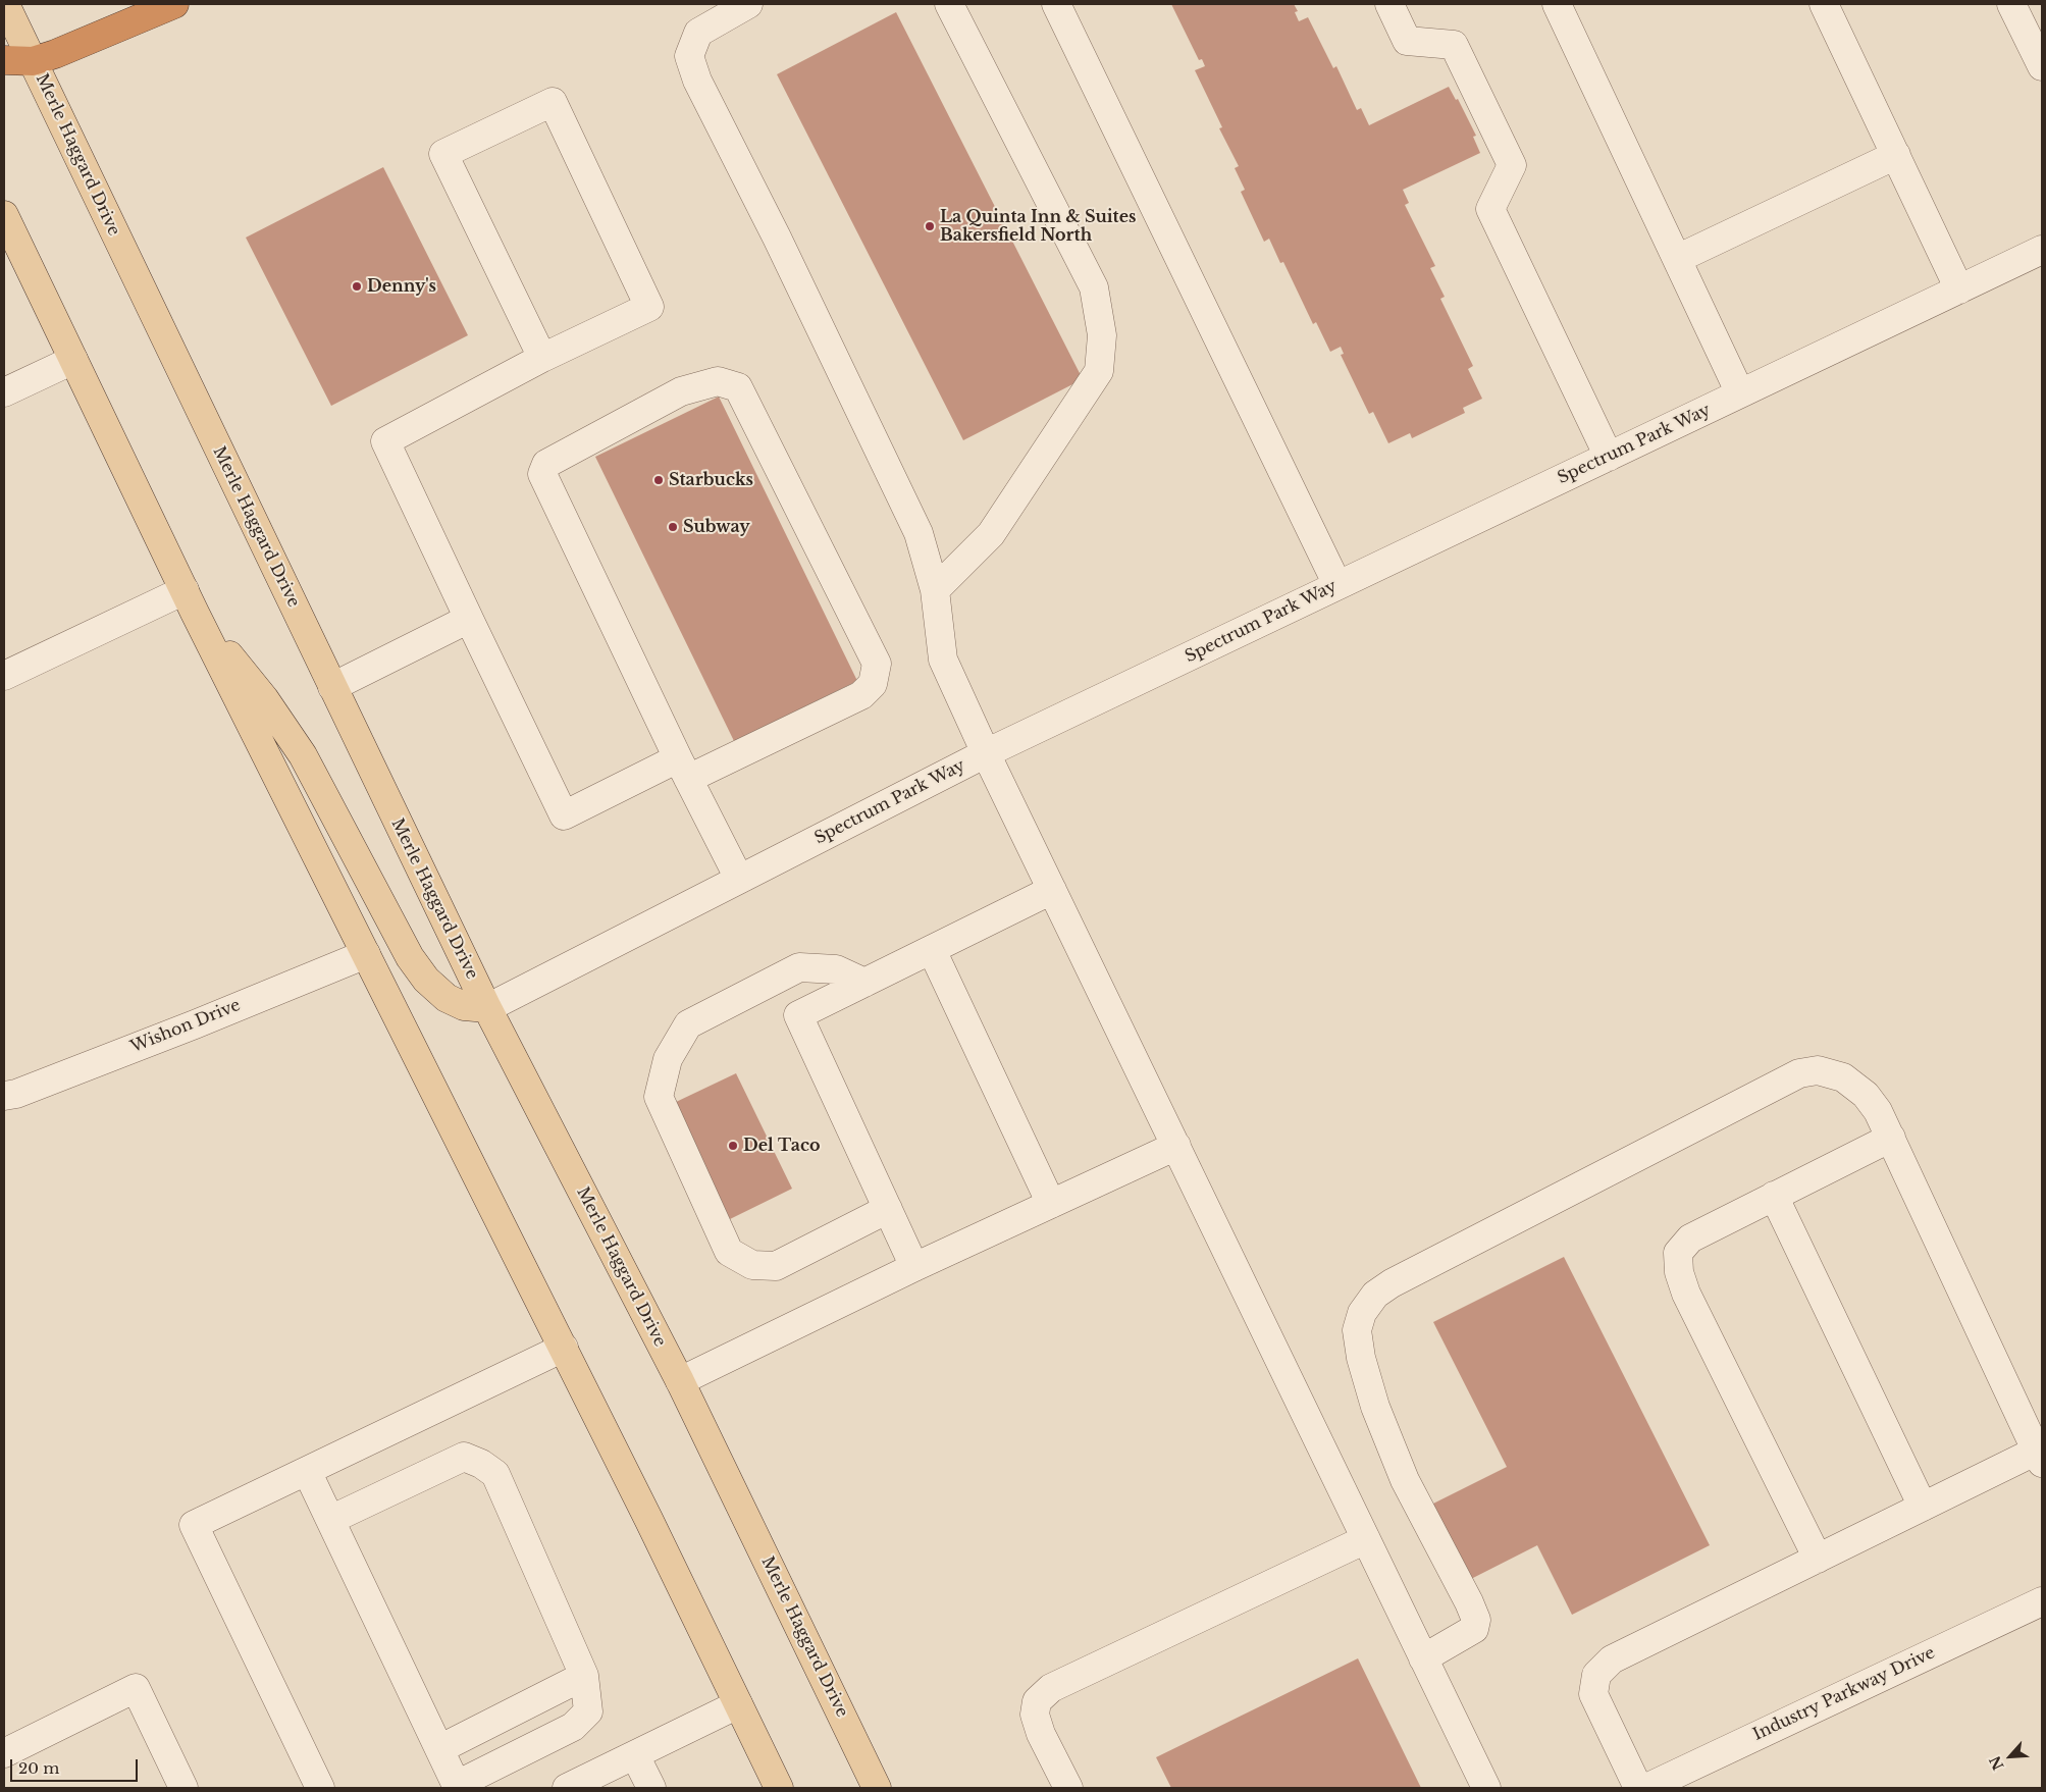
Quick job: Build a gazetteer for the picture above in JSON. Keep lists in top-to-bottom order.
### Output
{
  "streets": {
    "main road": ["Merle Haggard Drive"],
    "street": ["Spectrum Park Way", "Wishon Drive", "Industry Parkway Drive"]
  },
  "crossings": [
    ["Merle Haggard Drive", "Spectrum Park Way"]
  ],
  "places": [
    "La Quinta Inn & Suites Bakersfield North",
    "Denny's",
    "Starbucks",
    "Subway",
    "Del Taco"
  ],
  "scale_bar": "20 m",
  "north": "bottom left"
}
